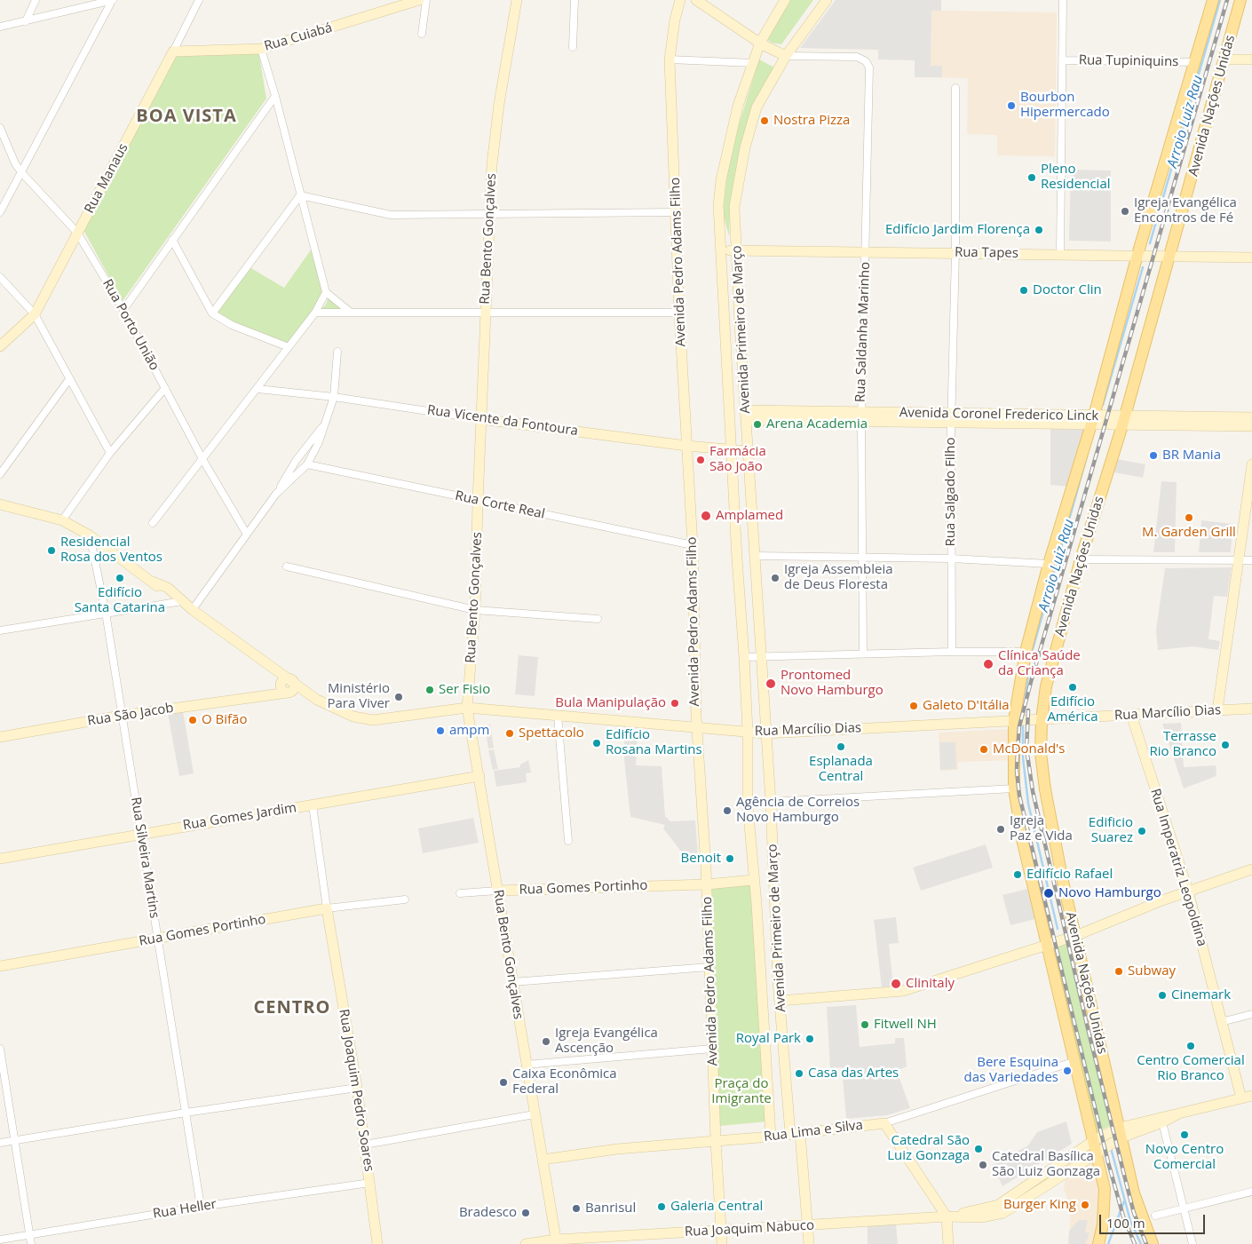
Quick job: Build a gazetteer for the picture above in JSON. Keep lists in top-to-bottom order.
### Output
{
  "streets": {
    "main road": ["Avenida Nações Unidas"],
    "street": [
      "Rua Cuiabá",
      "Rua Tupiniquins",
      "Rua Manaus",
      "Rua Bento Gonçalves",
      "Rua Tapes",
      "Avenida Pedro Adams Filho",
      "Rua Porto União",
      "Avenida Primeiro de Março",
      "Rua Saldanha Marinho",
      "Avenida Coronel Frederico Linck",
      "Rua Vicente da Fontoura",
      "Rua Salgado Filho",
      "Rua Corte Real",
      "Rua Marcílio Dias",
      "Rua São Jacob",
      "Rua Gomes Jardim",
      "Rua Silveira Martins",
      "Rua Imperatriz Leopoldina",
      "Rua Gomes Portinho",
      "Rua Joaquim Pedro Soares",
      "Rua Lima e Silva",
      "Rua Heller",
      "Rua Joaquim Nabuco"
    ]
  },
  "crossings": [
    ["Rua Cuiabá", "Rua Manaus"],
    ["Rua Tupiniquins", "Avenida Nações Unidas"],
    ["Avenida Nações Unidas", "Rua Tapes"],
    ["Avenida Nações Unidas", "Avenida Coronel Frederico Linck"],
    ["Avenida Nações Unidas", "Rua Marcílio Dias"],
    ["Avenida Nações Unidas", "Rua Lima e Silva"],
    ["Avenida Nações Unidas", "Rua Joaquim Nabuco"],
    ["Rua Manaus", "Rua Porto União"],
    ["Rua Bento Gonçalves", "Rua Vicente da Fontoura"],
    ["Rua Bento Gonçalves", "Rua Corte Real"],
    ["Rua Bento Gonçalves", "Rua Marcílio Dias"],
    ["Rua Bento Gonçalves", "Rua Gomes Jardim"],
    ["Rua Bento Gonçalves", "Rua Gomes Portinho"],
    ["Rua Bento Gonçalves", "Rua Lima e Silva"],
    ["Rua Bento Gonçalves", "Rua Joaquim Nabuco"],
    ["Rua Tapes", "Avenida Primeiro de Março"],
    ["Rua Tapes", "Rua Saldanha Marinho"],
    ["Rua Tapes", "Rua Salgado Filho"],
    ["Avenida Pedro Adams Filho", "Rua Vicente da Fontoura"],
    ["Avenida Pedro Adams Filho", "Rua Corte Real"],
    ["Avenida Pedro Adams Filho", "Rua Marcílio Dias"],
    ["Avenida Pedro Adams Filho", "Rua Gomes Portinho"],
    ["Avenida Pedro Adams Filho", "Rua Lima e Silva"],
    ["Avenida Pedro Adams Filho", "Rua Joaquim Nabuco"],
    ["Avenida Primeiro de Março", "Rua Saldanha Marinho"],
    ["Avenida Primeiro de Março", "Avenida Coronel Frederico Linck"],
    ["Avenida Primeiro de Março", "Rua Vicente da Fontoura"],
    ["Avenida Primeiro de Março", "Rua Marcílio Dias"],
    ["Avenida Primeiro de Março", "Rua Gomes Portinho"],
    ["Avenida Primeiro de Março", "Rua Lima e Silva"],
    ["Avenida Primeiro de Março", "Rua Joaquim Nabuco"],
    ["Rua Saldanha Marinho", "Avenida Coronel Frederico Linck"],
    ["Avenida Coronel Frederico Linck", "Rua Salgado Filho"],
    ["Rua Marcílio Dias", "Rua São Jacob"],
    ["Rua Marcílio Dias", "Rua Silveira Martins"],
    ["Rua Marcílio Dias", "Rua Imperatriz Leopoldina"],
    ["Rua São Jacob", "Rua Silveira Martins"],
    ["Rua Gomes Jardim", "Rua Silveira Martins"],
    ["Rua Gomes Jardim", "Rua Joaquim Pedro Soares"],
    ["Rua Silveira Martins", "Rua Gomes Portinho"],
    ["Rua Silveira Martins", "Rua Heller"],
    ["Rua Imperatriz Leopoldina", "Rua Joaquim Nabuco"],
    ["Rua Gomes Portinho", "Rua Joaquim Pedro Soares"],
    ["Rua Joaquim Pedro Soares", "Rua Heller"]
  ],
  "districts": ["BOA VISTA", "CENTRO"],
  "water": ["Arroio Luiz Rau"],
  "parks": ["Praça do Imigrante"],
  "places": [
    "Bourbon Hipermercado",
    "Nostra Pizza",
    "Pleno Residencial",
    "Igreja Evangélica Encontros de Fé",
    "Edifício Jardim Florença",
    "Doctor Clin",
    "Arena Academia",
    "BR Mania",
    "Farmácia São João",
    "Amplamed",
    "M. Garden Grill",
    "Residencial Rosa dos Ventos",
    "Edifício Santa Catarina",
    "Igreja Assembleia de Deus Floresta",
    "Clínica Saúde da Criança",
    "Prontomed Novo Hamburgo",
    "Edifício América",
    "Ser Fisio",
    "Ministério Para Viver",
    "Bula Manipulação",
    "Galeto D'Itália",
    "O Bifão",
    "ampm",
    "Spettacolo",
    "Edifício Rosana Martins",
    "Terrasse Rio Branco",
    "Esplanada Central",
    "McDonald's",
    "Agência de Correios Novo Hamburgo",
    "Igreja Paz e Vida",
    "Edificio Suarez",
    "Benoit",
    "Edifício Rafael",
    "Novo Hamburgo",
    "Subway",
    "Clinitaly",
    "Cinemark",
    "Fitwell NH",
    "Royal Park",
    "Igreja Evangélica Ascenção",
    "Centro Comercial Rio Branco",
    "Bere Esquina das Variedades",
    "Casa das Artes",
    "Caixa Econômica Federal",
    "Novo Centro Comercial",
    "Catedral São Luiz Gonzaga",
    "Catedral Basílica São Luiz Gonzaga",
    "Burger King",
    "Galeria Central",
    "Banrisul",
    "Bradesco"
  ],
  "scale_bar": "100 m"
}
